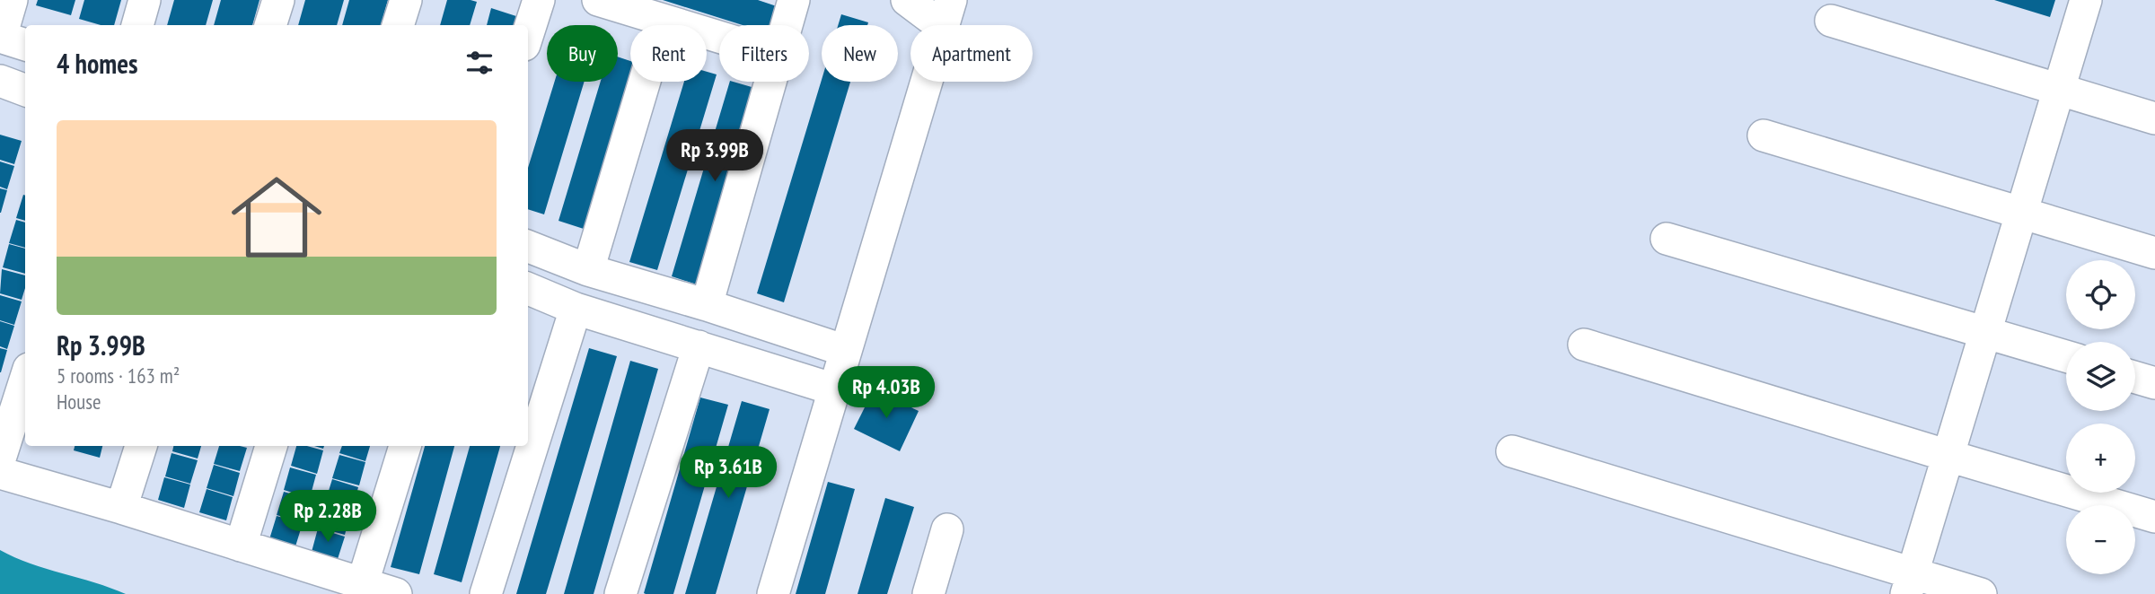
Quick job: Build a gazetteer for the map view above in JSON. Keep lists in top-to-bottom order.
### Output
{
  "page": {
    "chip": [
      "Buy",
      "Rent",
      "Filters",
      "New",
      "Apartment"
    ],
    "heading": "4 homes",
    "list": [
      {
        "name": "Rp 3.99B",
        "note": "5 rooms · 163 m² · House"
      }
    ],
    "price": [
      "Rp 3.99B",
      "Rp 4.03B",
      "Rp 3.61B",
      "Rp 2.28B"
    ],
    "map_buttons": ["+", "−"]
  }
}
